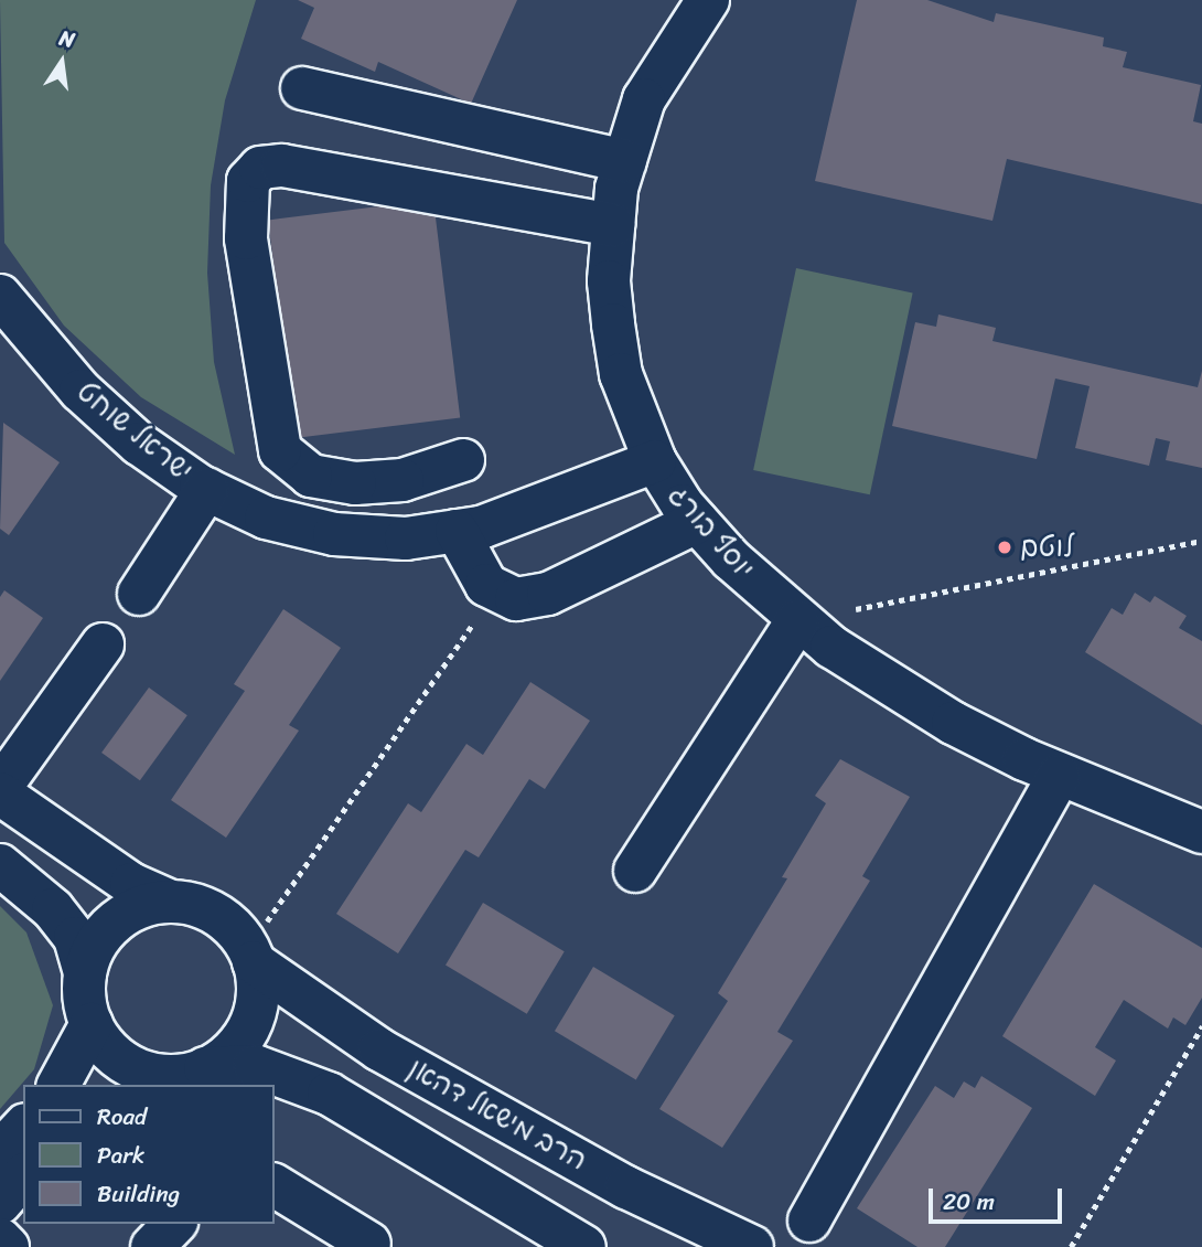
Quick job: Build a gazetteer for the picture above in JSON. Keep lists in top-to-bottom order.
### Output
{
  "streets": {
    "street": ["ישראל שוחט", "יוסף בורג", "הרב מישאל דהאן"]
  },
  "crossings": [
    ["ישראל שוחט", "יוסף בורג"]
  ],
  "places": ["לוטם"],
  "legend": ["Road", "Park", "Building"],
  "scale_bar": "20 m",
  "north": "top"
}
